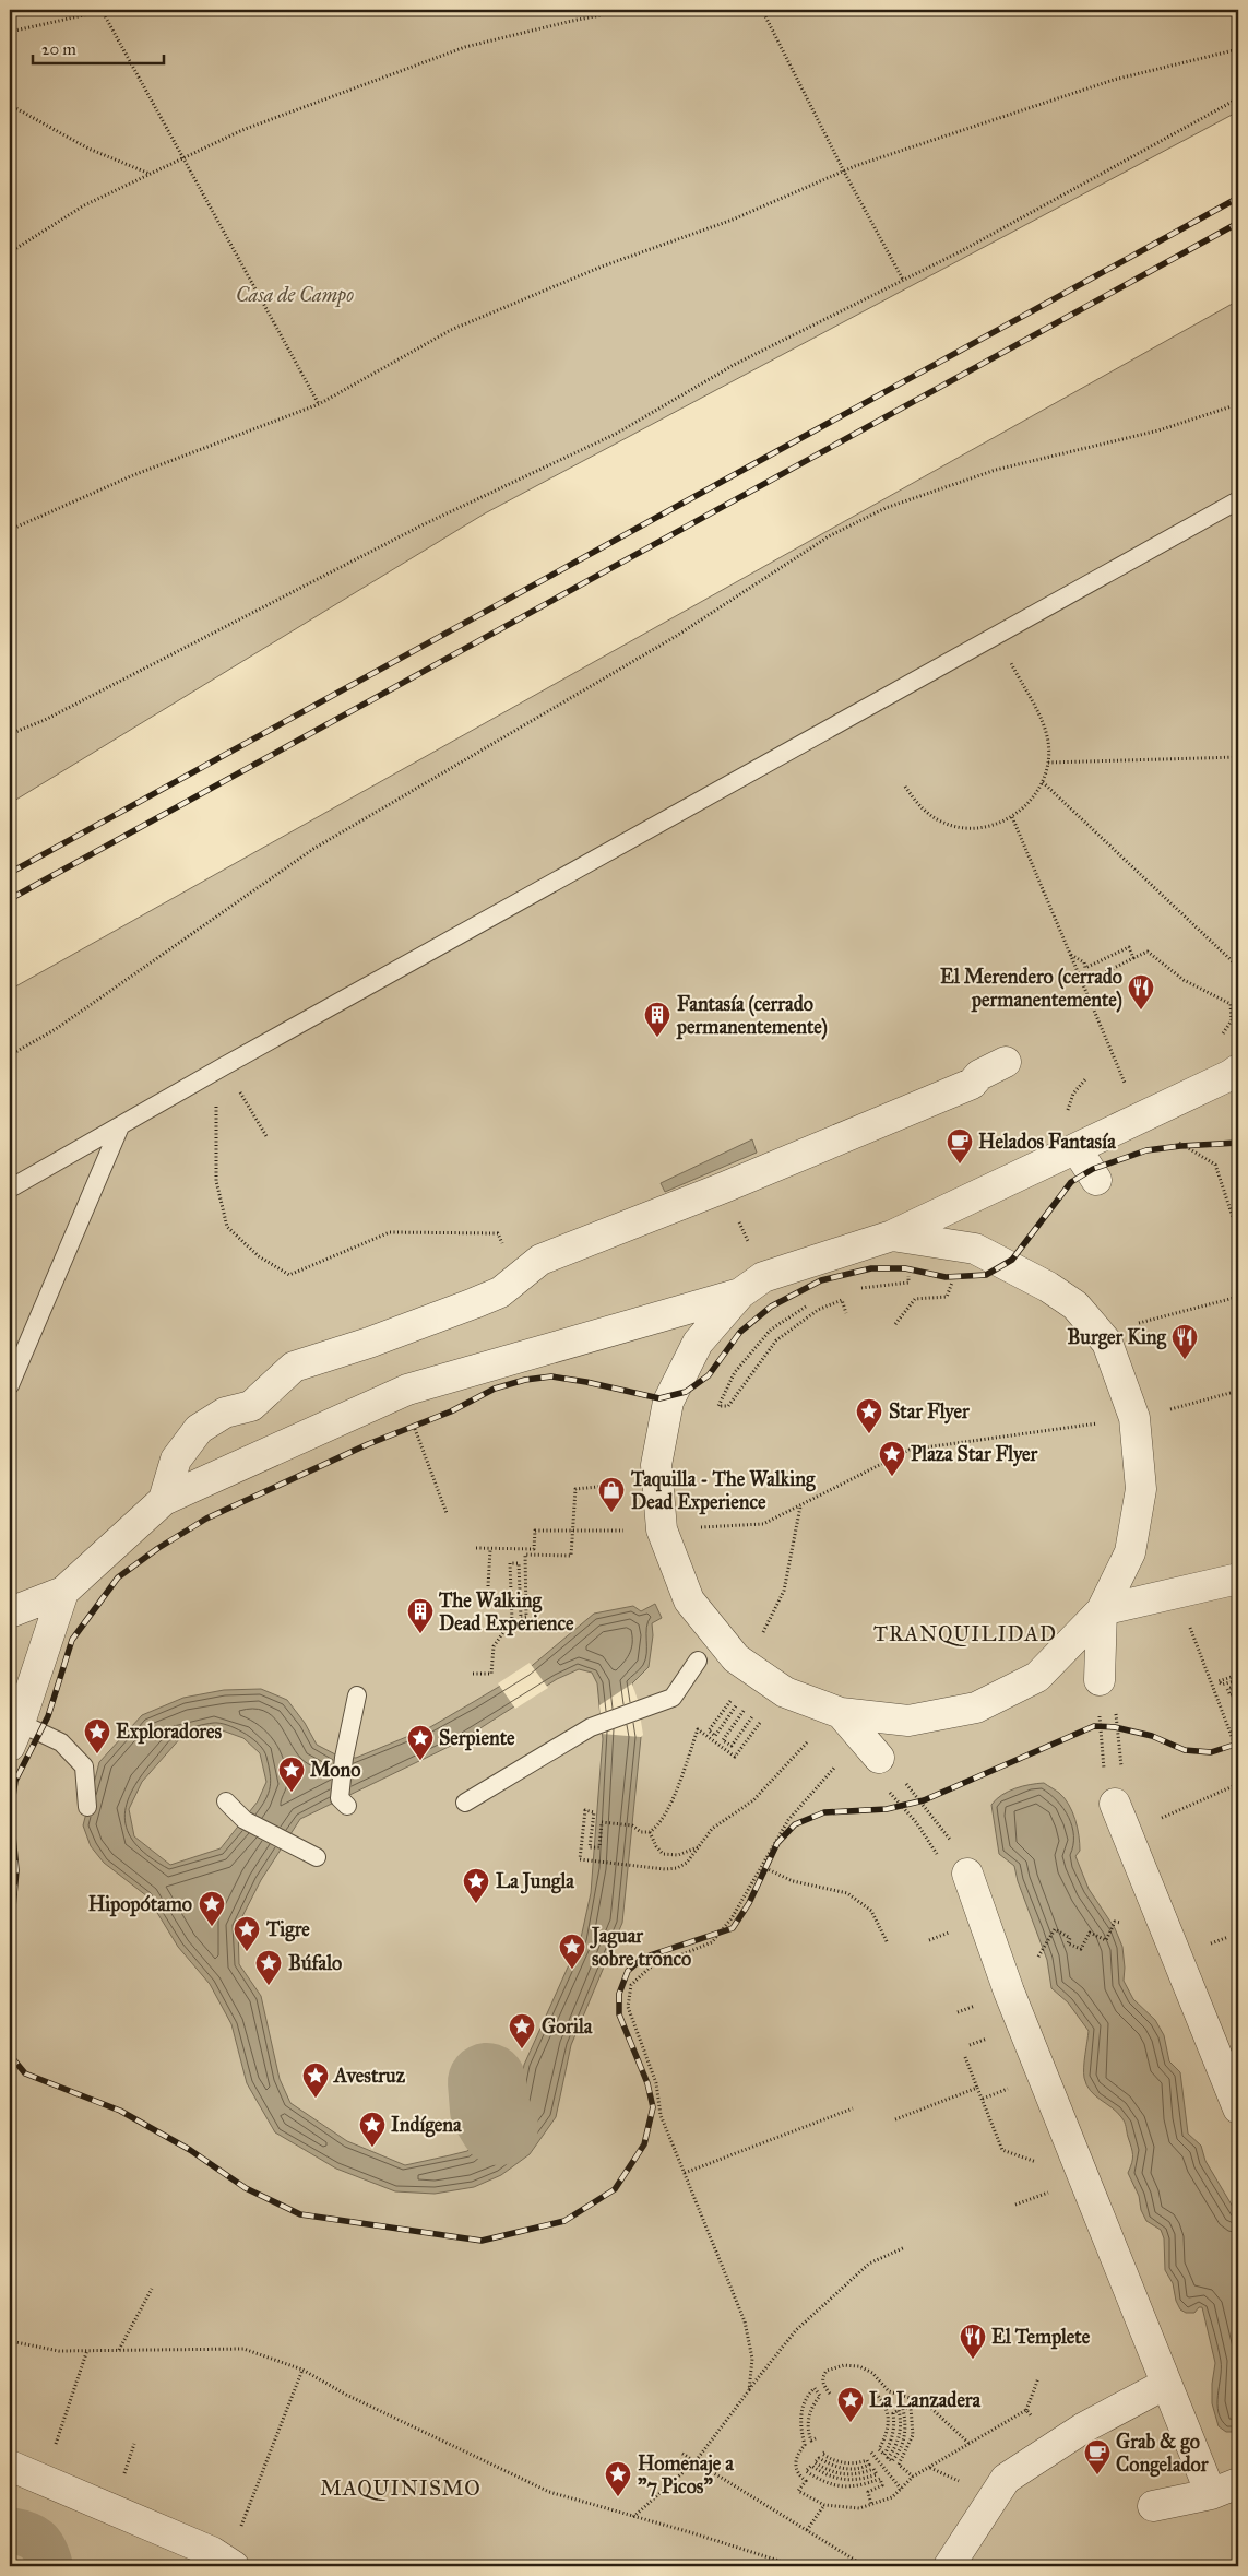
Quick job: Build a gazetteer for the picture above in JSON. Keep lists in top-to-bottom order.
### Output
{
  "districts": ["TRANQUILIDAD", "MAQUINISMO"],
  "parks": ["Casa de Campo"],
  "places": {
    "restaurant": ["El Merendero (cerrado permanentemente)", "Burger King", "El Templete"],
    "building": ["Fantasía (cerrado permanentemente)", "The Walking Dead Experience"],
    "cafe": ["Helados Fantasía", "Grab & go Congelador"],
    "place": [
      "Star Flyer",
      "Plaza Star Flyer",
      "Exploradores",
      "Serpiente",
      "Mono",
      "La Jungla",
      "Hipopótamo",
      "Tigre",
      "Jaguar sobre tronco",
      "Búfalo",
      "Gorila",
      "Avestruz",
      "Indígena",
      "La Lanzadera",
      "Homenaje a \"7 Picos\""
    ],
    "shop": ["Taquilla - The Walking Dead Experience"]
  },
  "scale_bar": "20 m"
}
